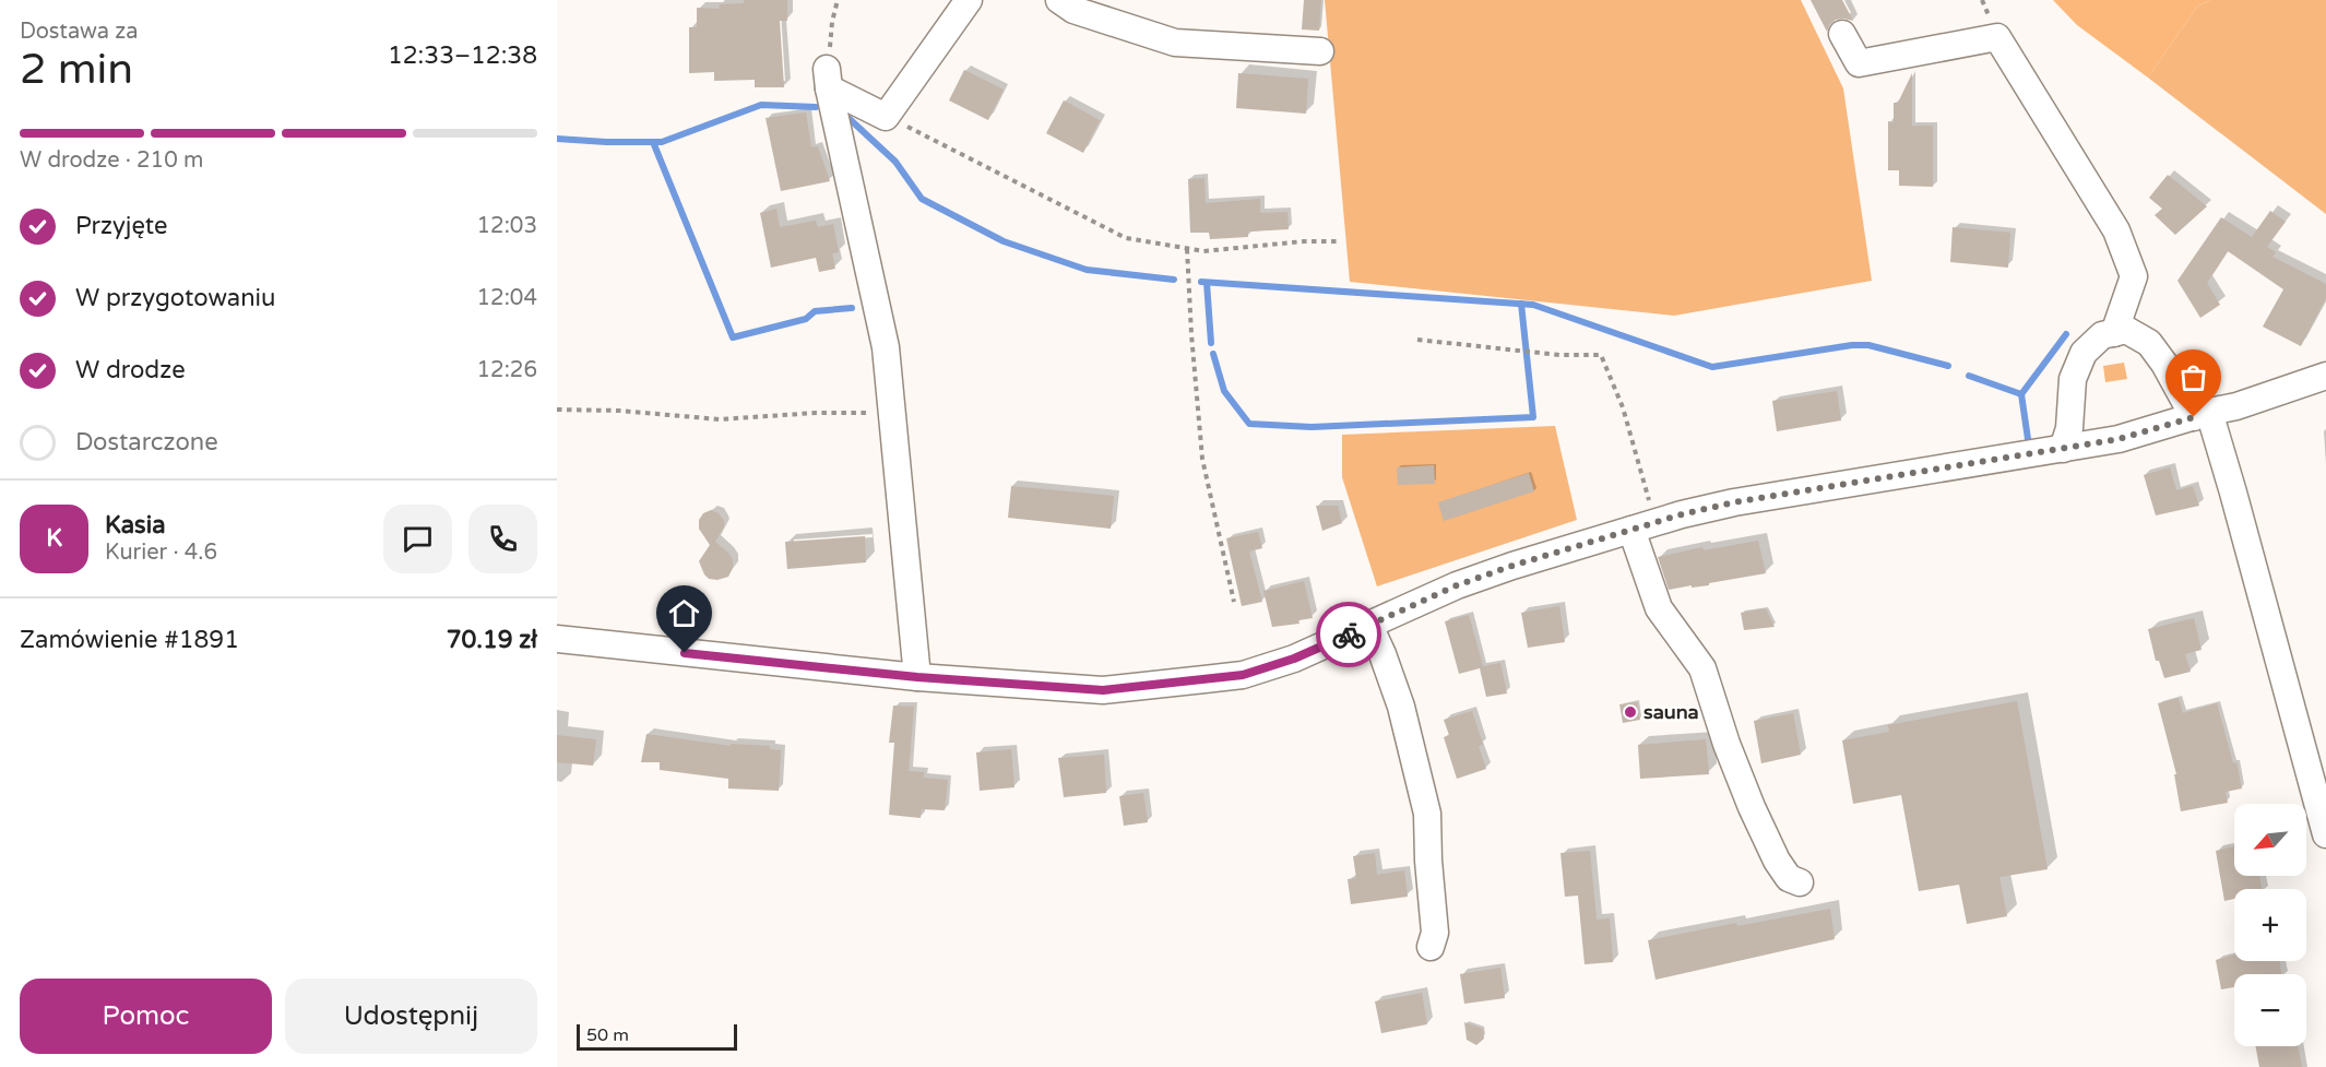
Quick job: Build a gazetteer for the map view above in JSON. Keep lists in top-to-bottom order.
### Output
{
  "places": ["sauna"],
  "scale_bar": "50 m",
  "north": "bottom left",
  "page": {
    "heading": ["2 min", "Dostawa za", "12:33–12:38"],
    "panel": [
      "Kasia",
      "Kurier · 4.6",
      "Zamówienie #1891",
      "70.19 zł"
    ],
    "bar": "W drodze · 210 m",
    "list": [
      ["Przyjęte", "12:03"],
      ["W przygotowaniu", "12:04"],
      ["W drodze", "12:26"],
      "Dostarczone"
    ],
    "round": "K",
    "map_buttons": ["+", "−"],
    "buttons": ["Pomoc", "Udostępnij"],
    "scale": "50 m"
  }
}
